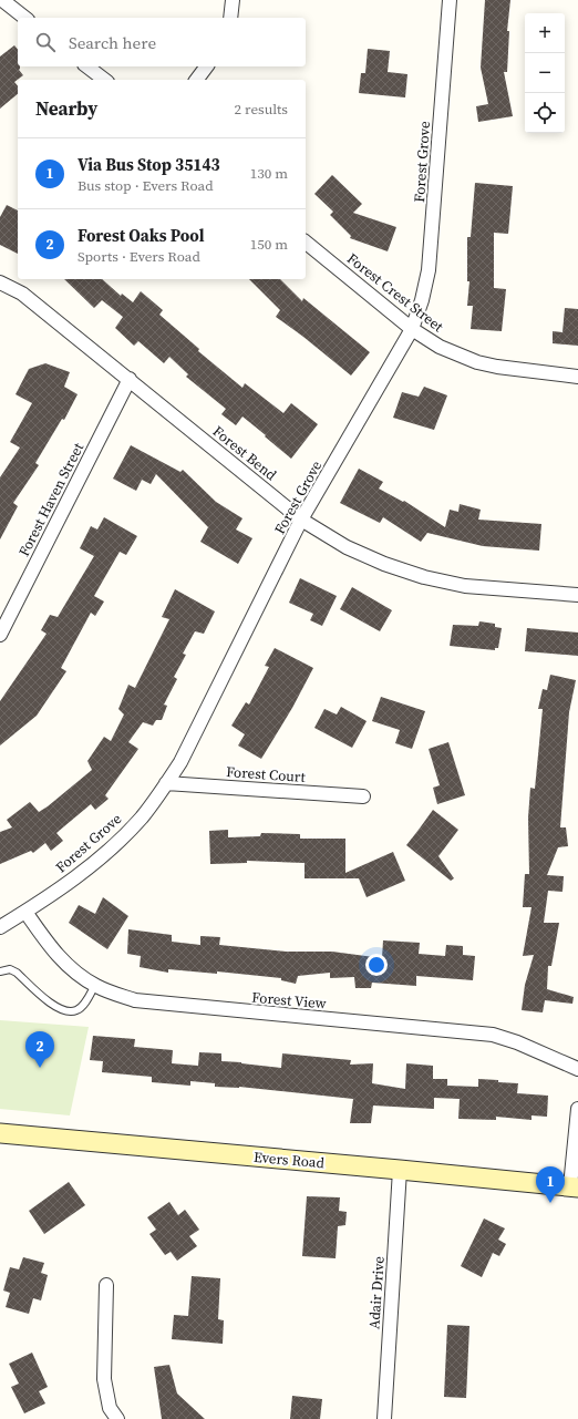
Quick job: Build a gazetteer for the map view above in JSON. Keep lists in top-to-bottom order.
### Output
{
  "streets": {
    "main road": ["Evers Road"],
    "street": [
      "Forest Grove",
      "Forest Crest Street",
      "Forest Bend",
      "Forest Haven Street",
      "Forest Court",
      "Forest View",
      "Adair Drive"
    ]
  },
  "crossings": [
    ["Forest Grove", "Forest Crest Street"],
    ["Forest Grove", "Forest Bend"],
    ["Forest Grove", "Forest Court"],
    ["Forest Grove", "Forest View"],
    ["Forest Bend", "Forest Haven Street"],
    ["Evers Road", "Adair Drive"]
  ],
  "page": {
    "map_buttons": ["+", "−"],
    "search": "Search here",
    "heading": ["Nearby", "2 results"],
    "list": [
      {
        "mark": "1",
        "name": "Via Bus Stop 35143",
        "note": "Bus stop · Evers Road",
        "value": "130 m"
      },
      {
        "mark": "2",
        "name": "Forest Oaks Pool",
        "note": "Sports · Evers Road",
        "value": "150 m"
      }
    ],
    "pins": ["2", "1"]
  }
}
